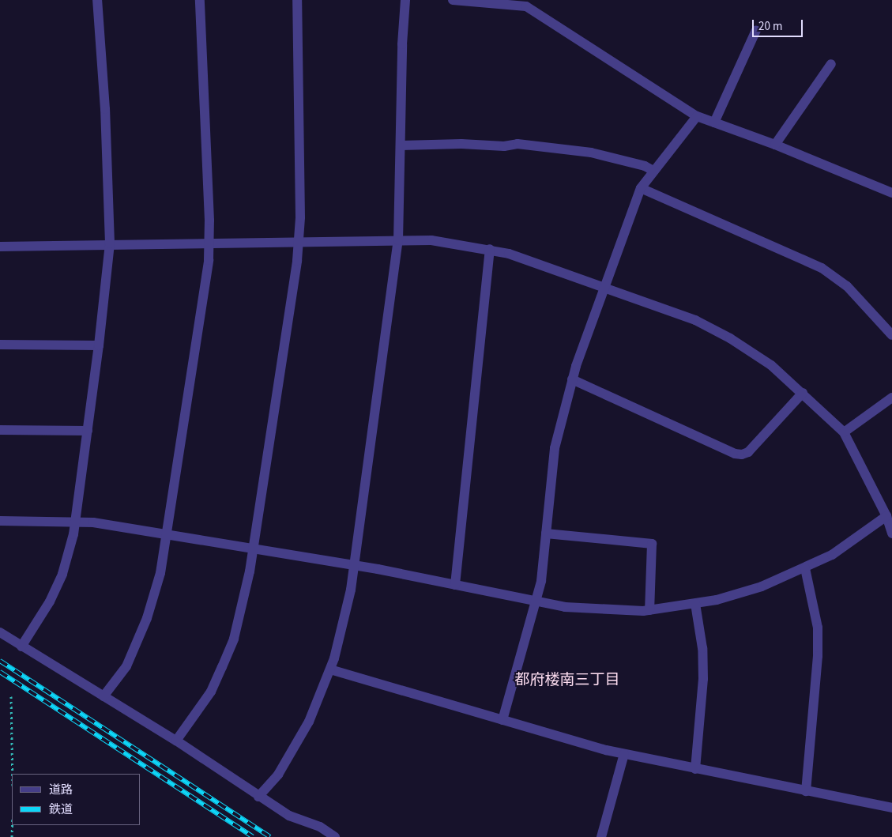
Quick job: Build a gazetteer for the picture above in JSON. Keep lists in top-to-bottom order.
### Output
{
  "districts": ["都府楼南三丁目"],
  "legend": ["道路", "鉄道"],
  "scale_bar": "20 m"
}
